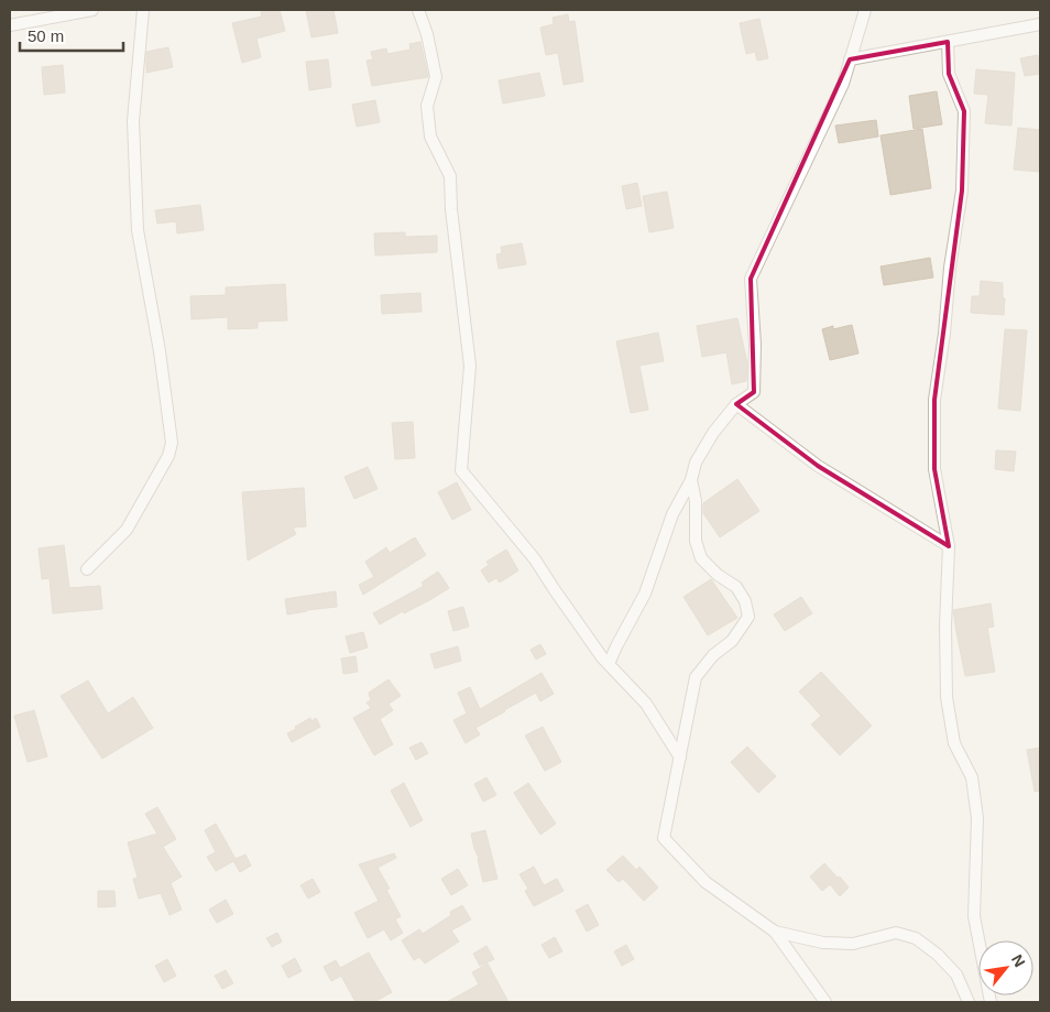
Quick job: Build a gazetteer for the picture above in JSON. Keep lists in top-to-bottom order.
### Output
{
  "scale_bar": "50 m",
  "north": "top right"
}
